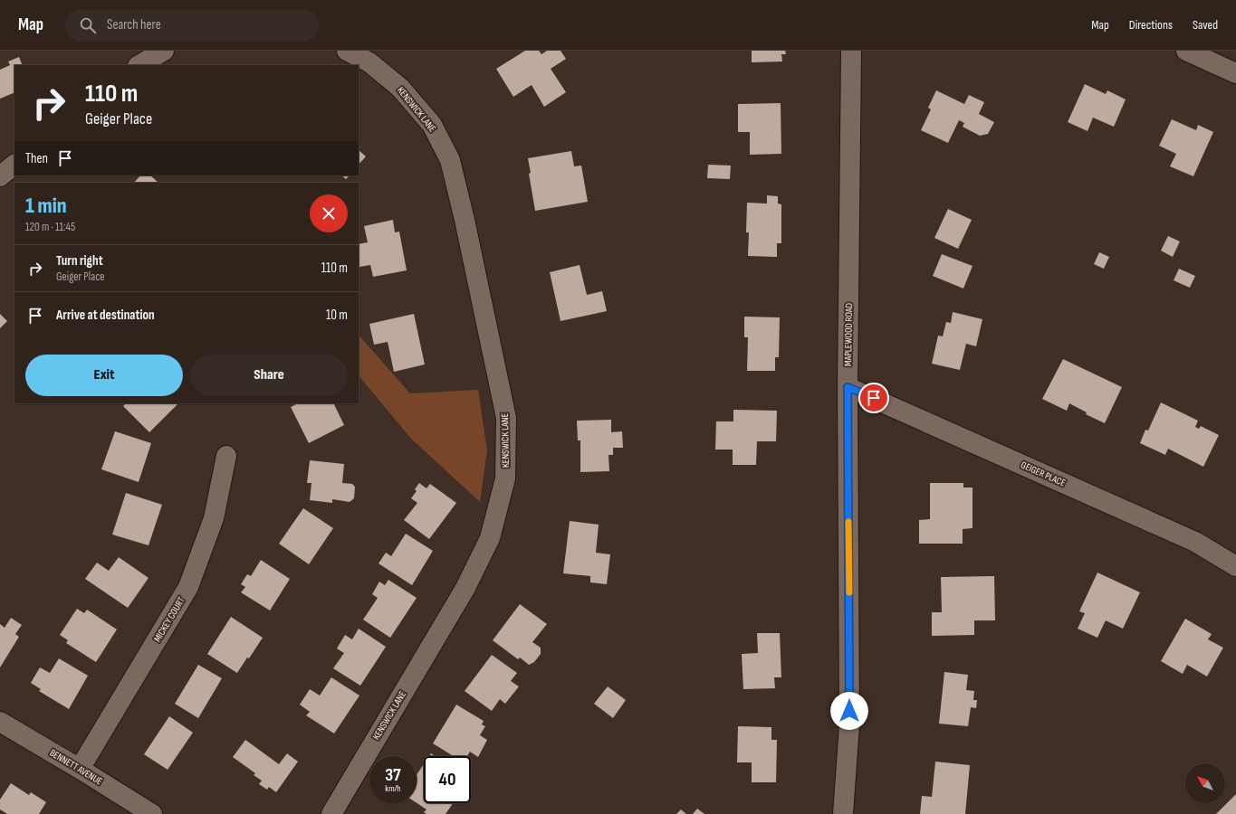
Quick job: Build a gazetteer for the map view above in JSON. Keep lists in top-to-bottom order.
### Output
{
  "streets": {
    "street": [
      "KENSWICK LANE",
      "MAPLEWOOD ROAD",
      "GEIGER PLACE",
      "MICKEY COURT",
      "BENNETT AVENUE"
    ]
  },
  "crossings": [
    ["MAPLEWOOD ROAD", "GEIGER PLACE"],
    ["MICKEY COURT", "BENNETT AVENUE"]
  ],
  "north": "top left",
  "page": {
    "header": "Map",
    "search": "Search here",
    "nav": ["Map", "Directions", "Saved"],
    "turn": ["110 m", "Geiger Place"],
    "then": "Then",
    "heading": ["1 min", "120 m · 11:45"],
    "list": [
      {
        "name": "Turn right",
        "note": "Geiger Place",
        "value": "110 m"
      },
      {
        "name": "Arrive at destination",
        "value": "10 m"
      }
    ],
    "buttons": ["Exit", "Share"],
    "speed": "37 km/h",
    "limit": "40"
  }
}
